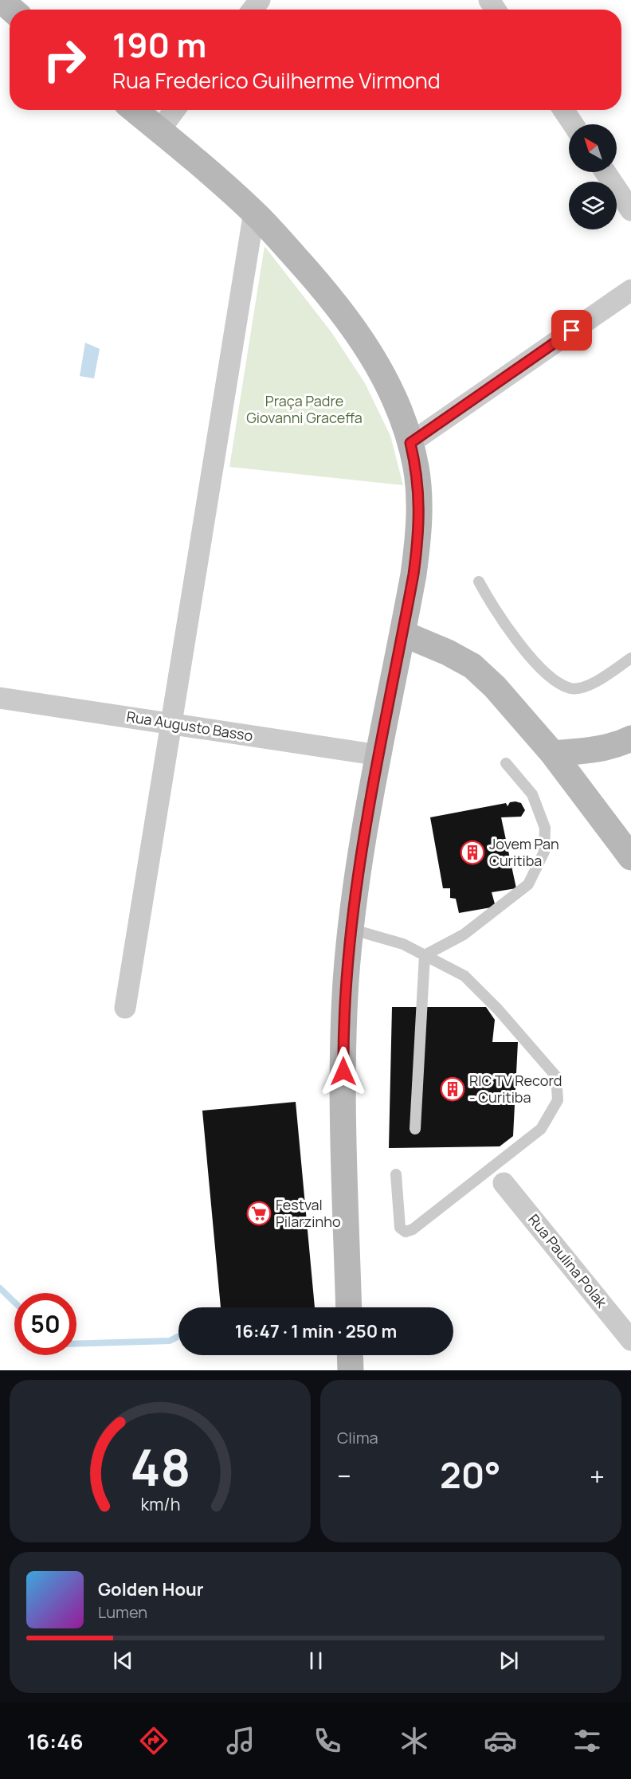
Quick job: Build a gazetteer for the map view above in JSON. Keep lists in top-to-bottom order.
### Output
{
  "streets": {
    "street": ["Rua Augusto Basso", "Rua Paulina Polak"]
  },
  "parks": ["Praça Padre Giovanni Graceffa"],
  "places": {
    "building": ["Jovem Pan Curitiba", "RIC TV Record - Curitiba"],
    "supermarket": ["Festval Pilarzinho"]
  },
  "north": "top left",
  "page": {
    "turn": ["190 m", "Rua Frederico Guilherme Virmond"],
    "limit": "50",
    "trip": "16:47 · 1 min · 250 m",
    "tile": "Clima",
    "heat": ["−", "20°", "+"],
    "song": ["Golden Hour", "Lumen"],
    "tabs": "16:46",
    "gauge": ["48", "km/h"]
  }
}
